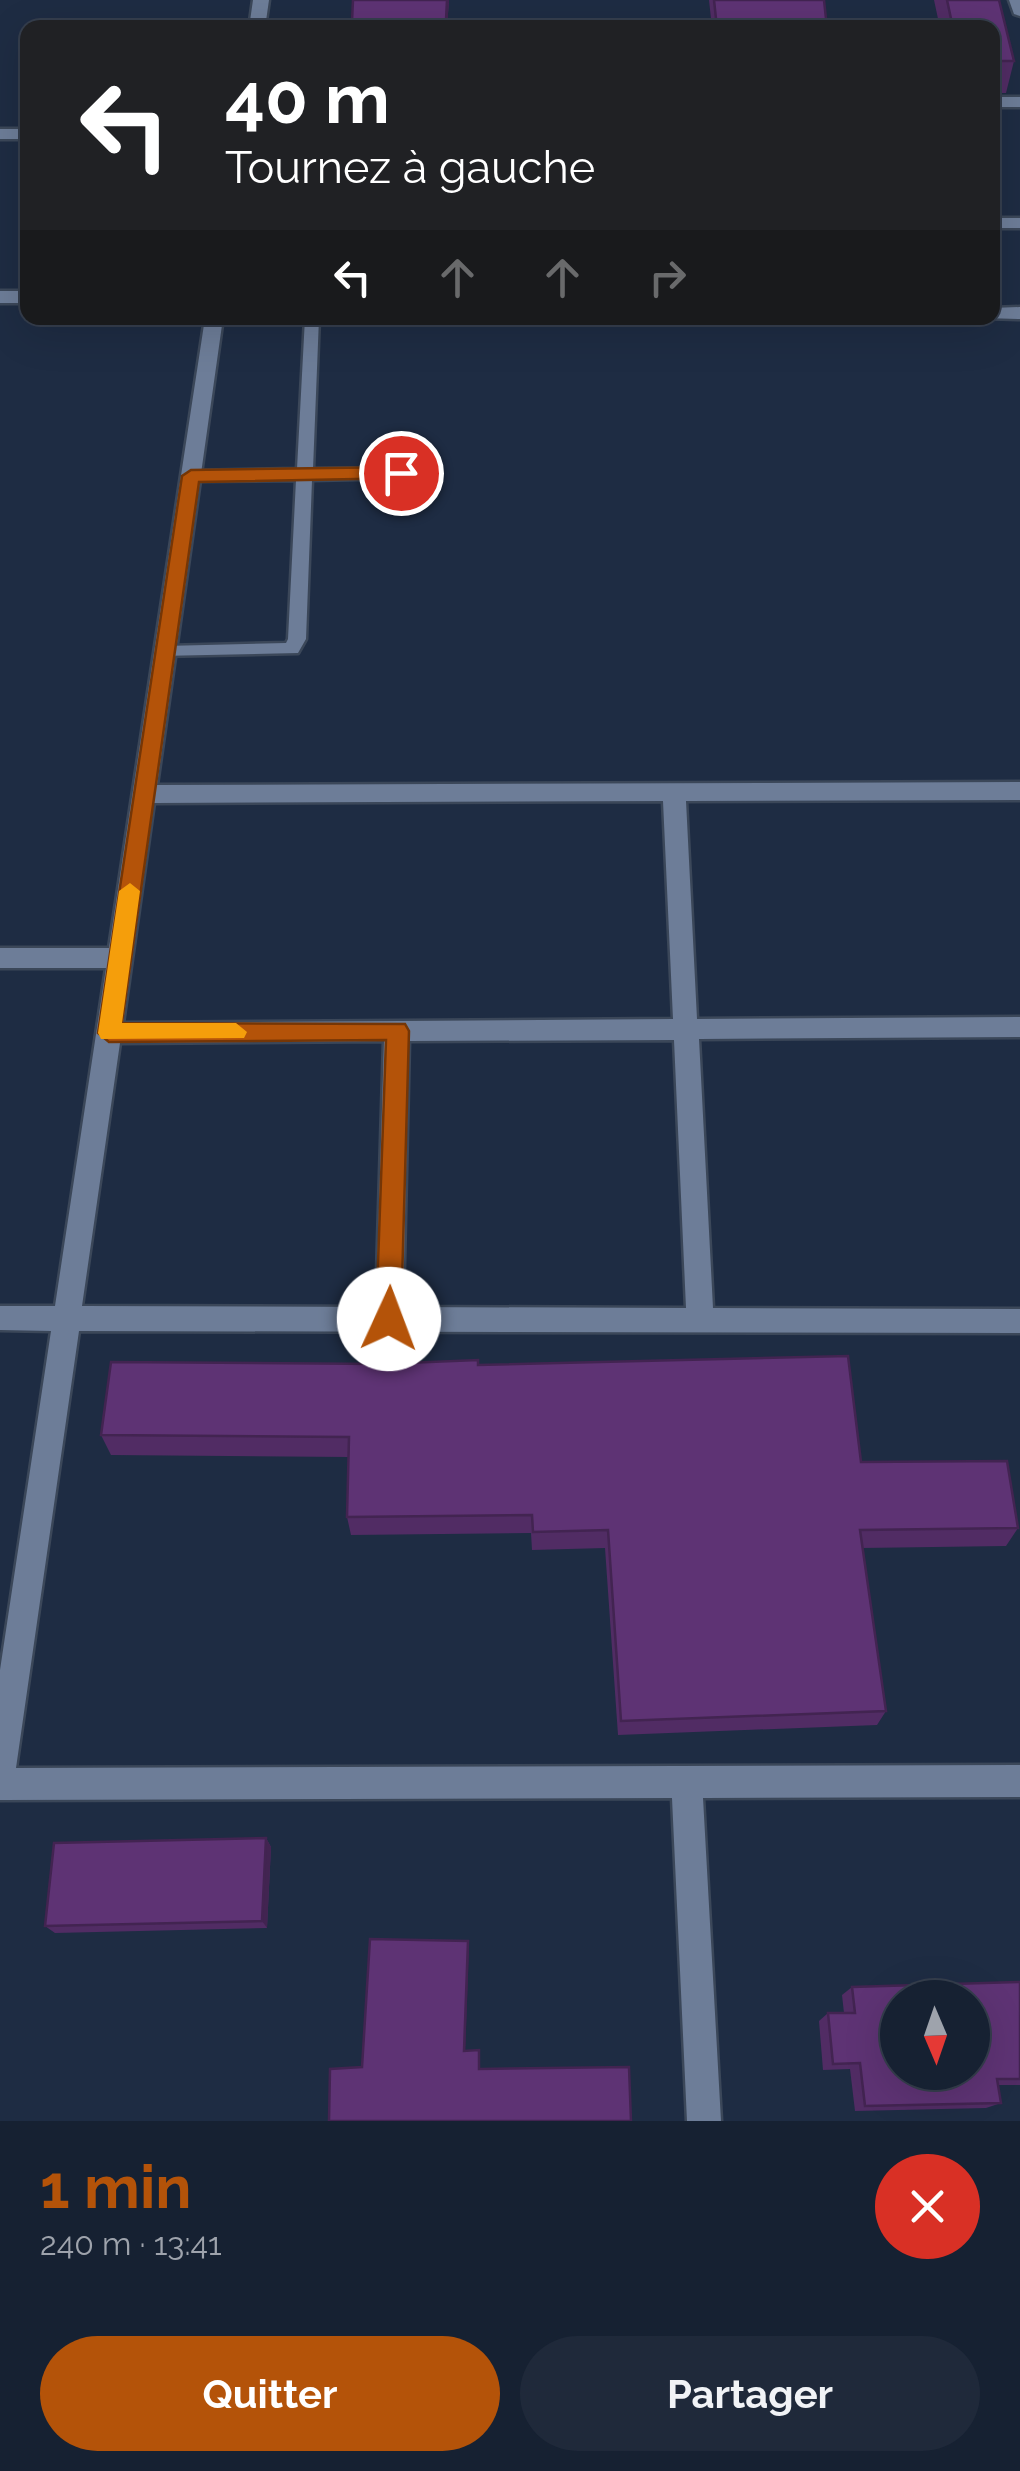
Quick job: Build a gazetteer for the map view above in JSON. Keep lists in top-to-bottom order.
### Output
{
  "north": "bottom",
  "page": {
    "turn": ["40 m", "Tournez à gauche"],
    "heading": ["1 min", "240 m · 13:41"],
    "buttons": ["Quitter", "Partager"]
  }
}
